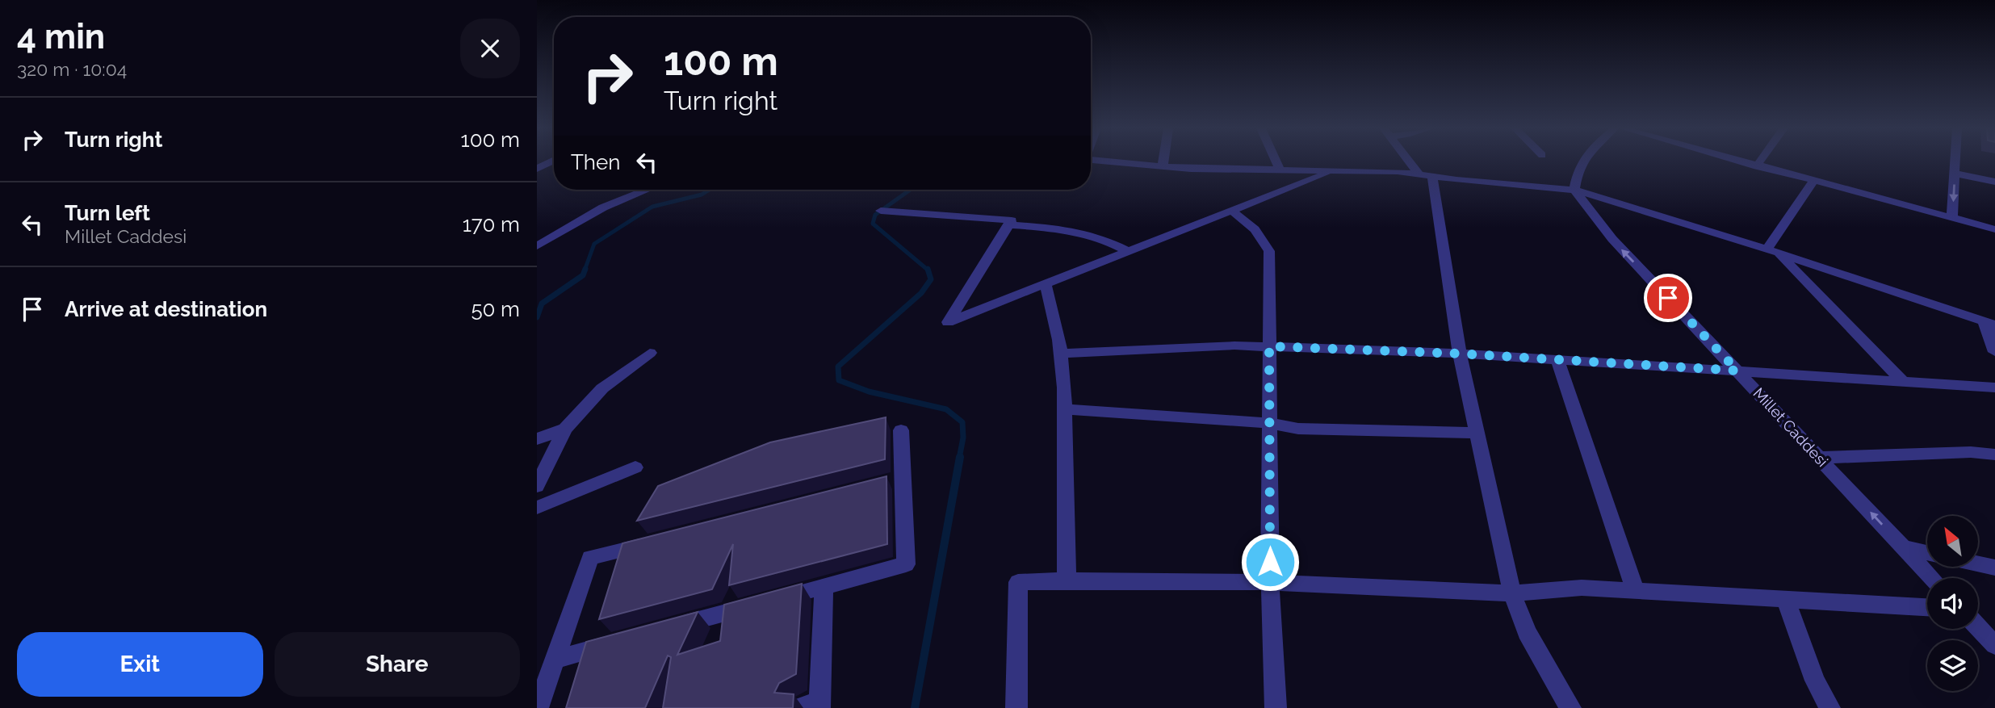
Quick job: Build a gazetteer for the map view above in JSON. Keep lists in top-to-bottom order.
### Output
{
  "streets": {
    "street": ["Millet Caddesi"]
  },
  "one_way": ["Millet Caddesi"],
  "north": "top left",
  "page": {
    "heading": ["4 min", "320 m · 10:04"],
    "turn": ["100 m", "Turn right"],
    "list": [
      {
        "name": "Turn right",
        "value": "100 m"
      },
      {
        "name": "Turn left",
        "note": "Millet Caddesi",
        "value": "170 m"
      },
      {
        "name": "Arrive at destination",
        "value": "50 m"
      }
    ],
    "then": "Then",
    "buttons": ["Exit", "Share"]
  }
}
